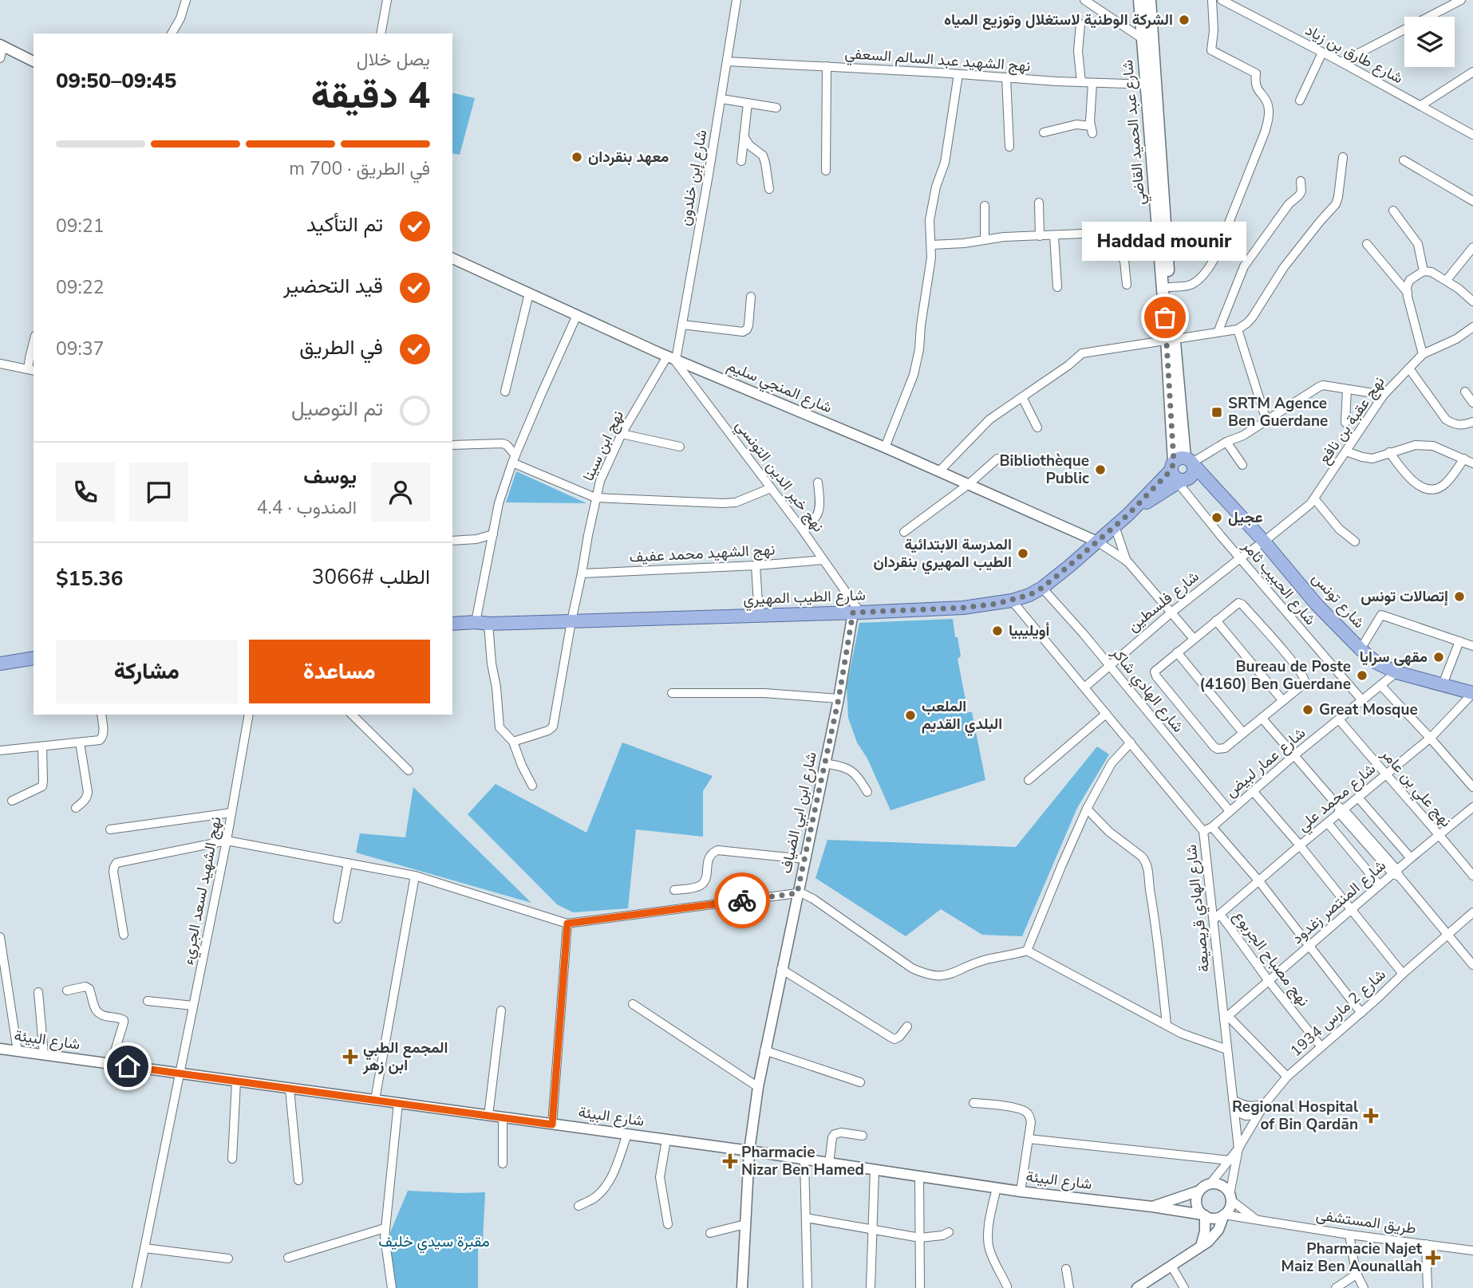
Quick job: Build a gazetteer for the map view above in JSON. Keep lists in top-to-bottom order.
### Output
{
  "streets": {
    "main road": ["شارع عبد الحميد القاضي", "شارع الطيب المهيري", "شارع تونس"],
    "street": [
      "شارع طارق بن زياد",
      "نهج الشهيد عبد السالم السعفي",
      "شارع إبن خلدون",
      "شارع المنجي سليم",
      "نهج عقبة بن نافع",
      "نهج ابن سينا",
      "نهج خير الدين التونسي",
      "نهج الشهيد محمد عفيف",
      "شارع الحبيب ثامر",
      "شارع فلسطين",
      "شارع الهادي شاكر",
      "شارع عمار لبيض",
      "نهج علي بن عامر",
      "شارع محمد علي",
      "شارع ابن ابي الضياف",
      "نهج الشهيد لسعد الجريء",
      "شارع المنتصر زغدود",
      "شارع الهادي قريصيعة",
      "نهج مصباح الجربوع",
      "شارع 2 مارس 1934",
      "شارع البيئة",
      "طريق المستشفى"
    ]
  },
  "crossings": [
    ["نهج الشهيد عبد السالم السعفي", "شارع عبد الحميد القاضي"],
    ["نهج الشهيد عبد السالم السعفي", "شارع إبن خلدون"],
    ["شارع عبد الحميد القاضي", "شارع الحبيب ثامر"],
    ["شارع عبد الحميد القاضي", "شارع الطيب المهيري"],
    ["شارع عبد الحميد القاضي", "شارع تونس"],
    ["شارع إبن خلدون", "شارع المنجي سليم"],
    ["شارع إبن خلدون", "نهج ابن سينا"],
    ["شارع إبن خلدون", "نهج خير الدين التونسي"],
    ["شارع المنجي سليم", "نهج ابن سينا"],
    ["شارع المنجي سليم", "نهج خير الدين التونسي"],
    ["شارع المنجي سليم", "شارع الطيب المهيري"],
    ["نهج عقبة بن نافع", "شارع تونس"],
    ["نهج عقبة بن نافع", "شارع فلسطين"],
    ["نهج ابن سينا", "نهج خير الدين التونسي"],
    ["نهج ابن سينا", "نهج الشهيد محمد عفيف"],
    ["نهج ابن سينا", "شارع الطيب المهيري"],
    ["نهج خير الدين التونسي", "نهج الشهيد محمد عفيف"],
    ["نهج خير الدين التونسي", "شارع الطيب المهيري"],
    ["نهج خير الدين التونسي", "شارع ابن ابي الضياف"],
    ["شارع الحبيب ثامر", "شارع الطيب المهيري"],
    ["شارع الحبيب ثامر", "شارع تونس"],
    ["شارع الحبيب ثامر", "شارع فلسطين"],
    ["شارع الحبيب ثامر", "شارع عمار لبيض"],
    ["شارع الطيب المهيري", "شارع تونس"],
    ["شارع الطيب المهيري", "شارع الهادي شاكر"],
    ["شارع الطيب المهيري", "شارع ابن ابي الضياف"],
    ["شارع الطيب المهيري", "شارع الهادي قريصيعة"],
    ["شارع تونس", "شارع فلسطين"],
    ["شارع تونس", "شارع عمار لبيض"],
    ["شارع تونس", "شارع محمد علي"],
    ["شارع فلسطين", "شارع الهادي شاكر"],
    ["شارع فلسطين", "شارع الهادي قريصيعة"],
    ["شارع الهادي شاكر", "شارع عمار لبيض"],
    ["شارع عمار لبيض", "نهج علي بن عامر"],
    ["شارع عمار لبيض", "شارع الهادي قريصيعة"],
    ["نهج علي بن عامر", "شارع محمد علي"],
    ["نهج علي بن عامر", "شارع المنتصر زغدود"],
    ["شارع محمد علي", "شارع الهادي قريصيعة"],
    ["شارع محمد علي", "نهج مصباح الجربوع"],
    ["شارع ابن ابي الضياف", "شارع البيئة"],
    ["نهج الشهيد لسعد الجريء", "شارع البيئة"],
    ["شارع المنتصر زغدود", "شارع الهادي قريصيعة"],
    ["شارع المنتصر زغدود", "نهج مصباح الجربوع"],
    ["شارع الهادي قريصيعة", "نهج مصباح الجربوع"],
    ["شارع الهادي قريصيعة", "شارع 2 مارس 1934"],
    ["نهج مصباح الجربوع", "شارع 2 مارس 1934"],
    ["شارع البيئة", "طريق المستشفى"]
  ],
  "parks": ["مقبرة سيدي خليف"],
  "places": {
    "other": [
      "الشركة الوطنية لاستغلال وتوزيع المياه",
      "معهد بنقردان",
      "Haddad mounir",
      "Bibliothèque Public",
      "عجيل",
      "المدرسة الابتدائية الطيب المهيري بنقردان",
      "إتصالات تونس",
      "أويليبيا",
      "مقهى سرايا",
      "Bureau de Poste (4160) Ben Guerdane",
      "Great Mosque",
      "الملعب البلدي القديم"
    ],
    "transit": ["SRTM Agence Ben Guerdane"],
    "health": [
      "المجمع الطبي ابن زهر",
      "Regional Hospital of Bin Qardān",
      "Pharmacie Nizar Ben Hamed",
      "Pharmacie Najet Maiz Ben Aounallah"
    ]
  },
  "page": {
    "heading": ["4 دقيقة", "يصل خلال", "09:45–09:50"],
    "panel": [
      "يوسف",
      "المندوب · 4.4",
      "الطلب #3066",
      "$15.36"
    ],
    "bar": "في الطريق · 700 m",
    "list": [
      ["تم التأكيد", "09:21"],
      ["قيد التحضير", "09:22"],
      ["في الطريق", "09:37"],
      "تم التوصيل"
    ],
    "bubble": "Haddad mounir",
    "buttons": ["مساعدة", "مشاركة"]
  }
}
